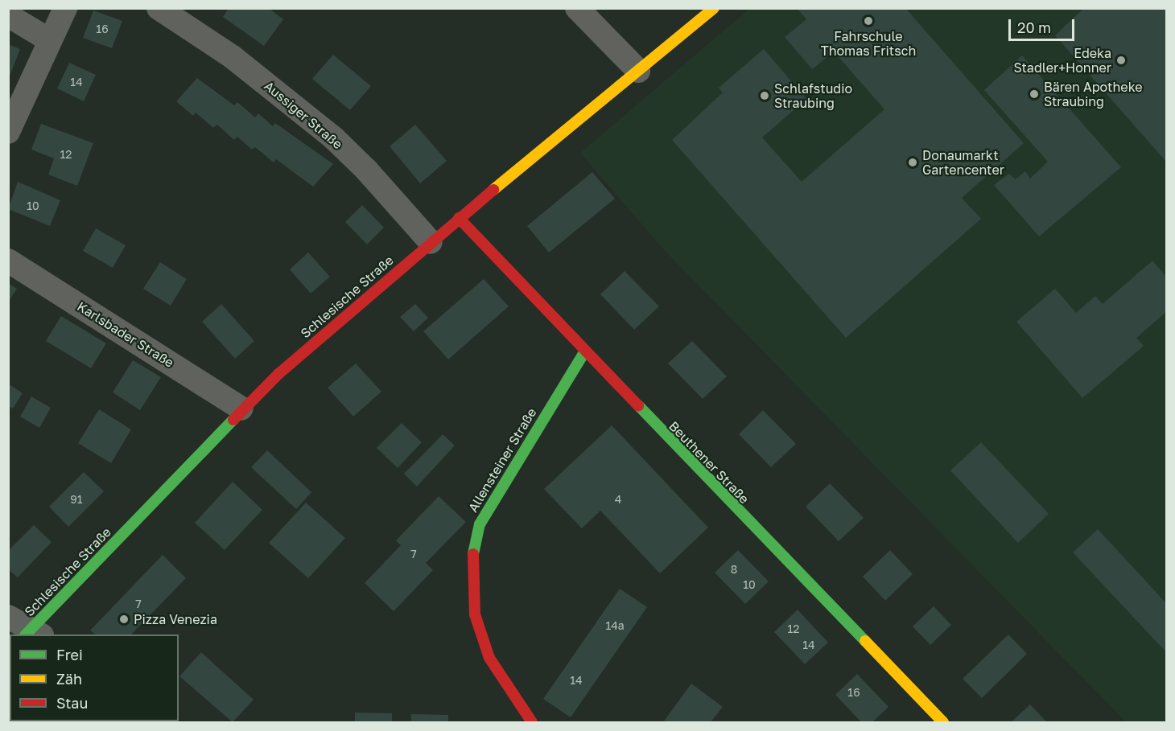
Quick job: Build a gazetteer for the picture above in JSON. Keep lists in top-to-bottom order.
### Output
{
  "streets": {
    "street": [
      "Aussiger Straße",
      "Schlesische Straße",
      "Karlsbader Straße",
      "Allensteiner Straße",
      "Beuthener Straße"
    ]
  },
  "crossings": [
    ["Aussiger Straße", "Schlesische Straße"],
    ["Schlesische Straße", "Karlsbader Straße"],
    ["Schlesische Straße", "Beuthener Straße"],
    ["Allensteiner Straße", "Beuthener Straße"]
  ],
  "places": [
    "Fahrschule Thomas Fritsch",
    "Edeka Stadler+Honner",
    "Bären Apotheke Straubing",
    "Schlafstudio Straubing",
    "Donaumarkt Gartencenter",
    "Pizza Venezia"
  ],
  "house_numbers": [
    "16",
    "14",
    "12",
    "10",
    "91",
    "4",
    "7",
    "8",
    "10",
    "7",
    "14a",
    "12",
    "14",
    "14",
    "16"
  ],
  "legend": ["Frei", "Zäh", "Stau"],
  "scale_bar": "20 m"
}
